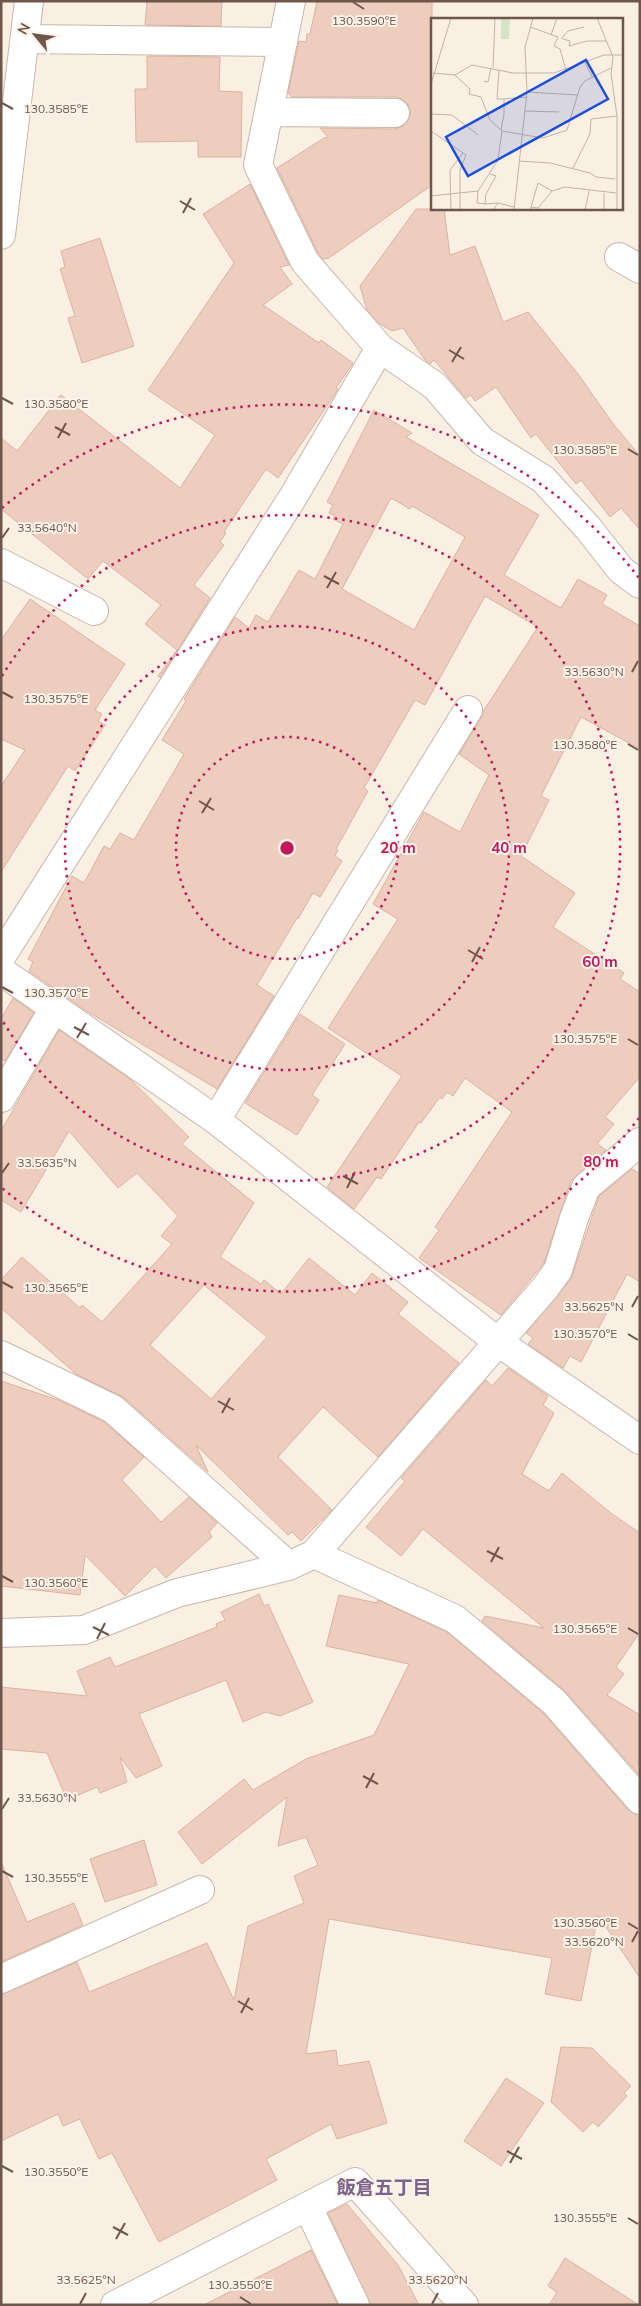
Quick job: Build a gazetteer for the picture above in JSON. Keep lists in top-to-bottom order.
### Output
{
  "districts": ["飯倉五丁目"],
  "north": "top left",
  "coordinates": [
    "130.3590°E",
    "130.3585°E",
    "130.3580°E",
    "33.5640°N",
    "33.5630°N",
    "130.3575°E",
    "130.3570°E",
    "33.5635°N",
    "130.3565°E",
    "33.5625°N",
    "130.3560°E",
    "130.3555°E",
    "33.5620°N",
    "130.3550°E"
  ],
  "rings": [
    "20 m",
    "40 m",
    "60 m",
    "80 m"
  ]
}
